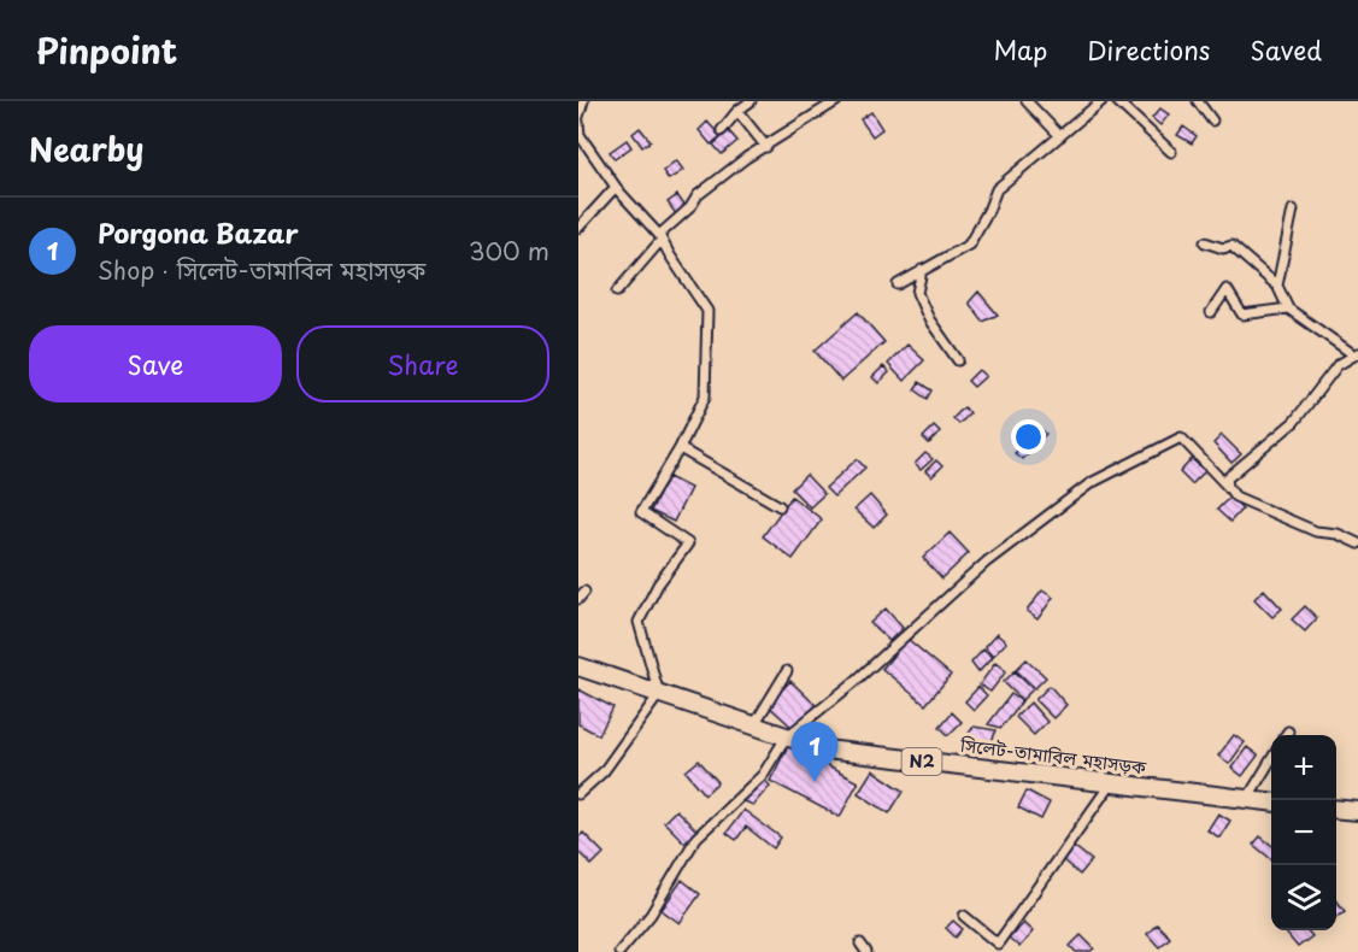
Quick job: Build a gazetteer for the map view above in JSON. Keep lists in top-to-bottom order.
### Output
{
  "streets": {
    "highway": ["সিলেট-তামাবিল মহাসড়ক", "N2"]
  },
  "page": {
    "header": "Pinpoint",
    "nav": ["Map", "Directions", "Saved"],
    "heading": "Nearby",
    "list": [
      {
        "mark": "1",
        "name": "Porgona Bazar",
        "note": "Shop · সিলেট-তামাবিল মহাসড়ক",
        "value": "300 m"
      }
    ],
    "buttons": ["Save", "Share"],
    "pins": "1",
    "map_buttons": ["+", "−"]
  }
}
